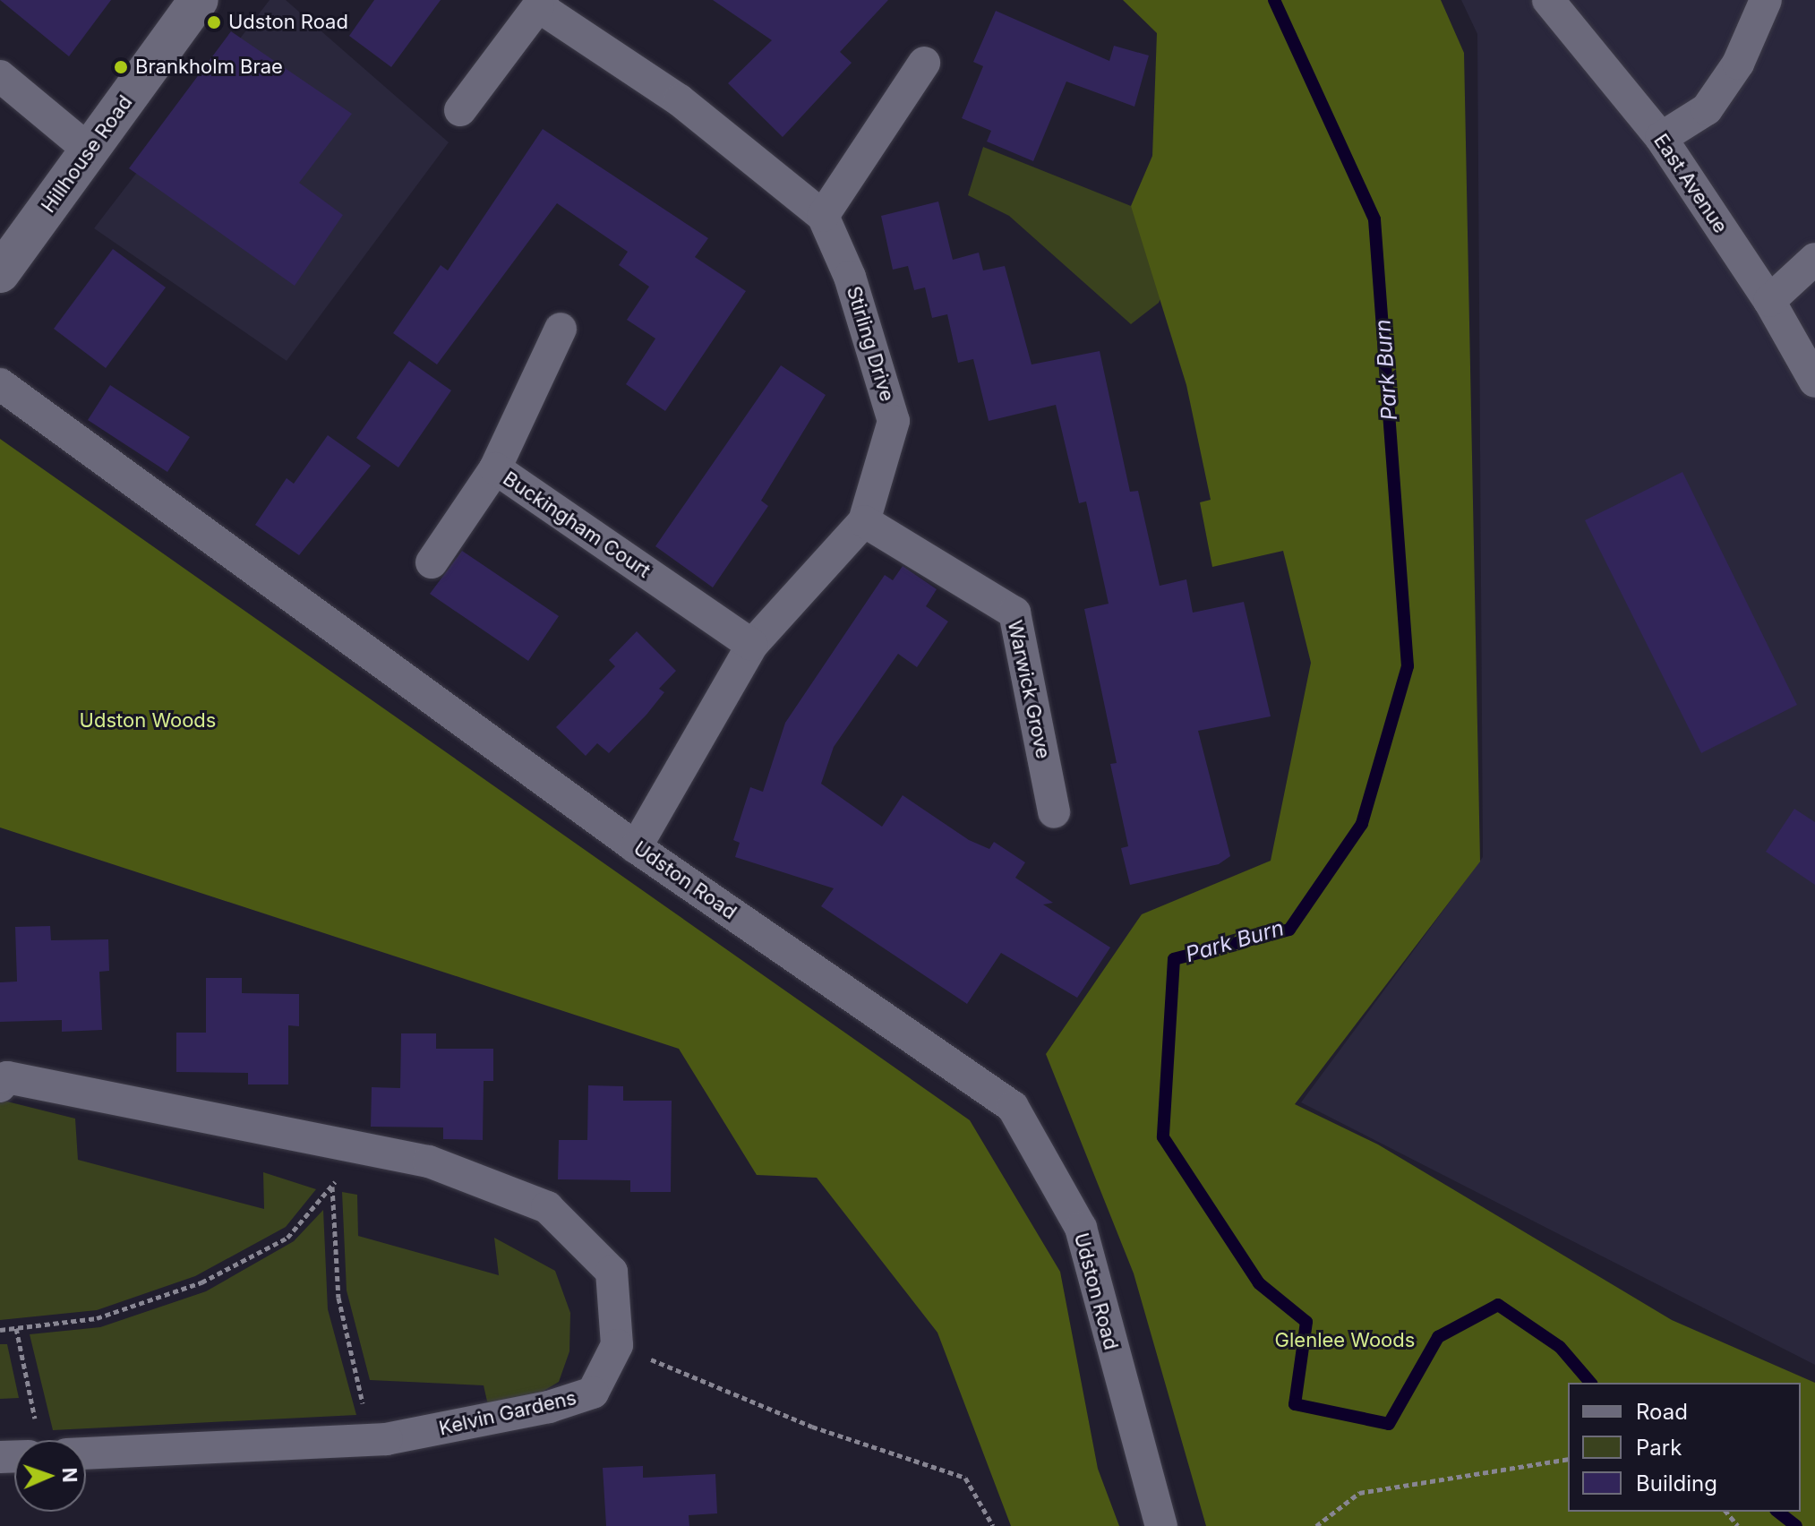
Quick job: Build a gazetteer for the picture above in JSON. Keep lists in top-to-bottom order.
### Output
{
  "streets": {
    "street": [
      "Hillhouse Road",
      "East Avenue",
      "Stirling Drive",
      "Buckingham Court",
      "Warwick Grove",
      "Udston Road",
      "Kelvin Gardens"
    ]
  },
  "crossings": [
    ["Stirling Drive", "Buckingham Court"],
    ["Stirling Drive", "Warwick Grove"],
    ["Stirling Drive", "Udston Road"]
  ],
  "water": ["Park Burn"],
  "parks": ["Udston Woods", "Glenlee Woods"],
  "places": ["Udston Road", "Brankholm Brae"],
  "legend": ["Road", "Park", "Building"],
  "north": "right"
}
